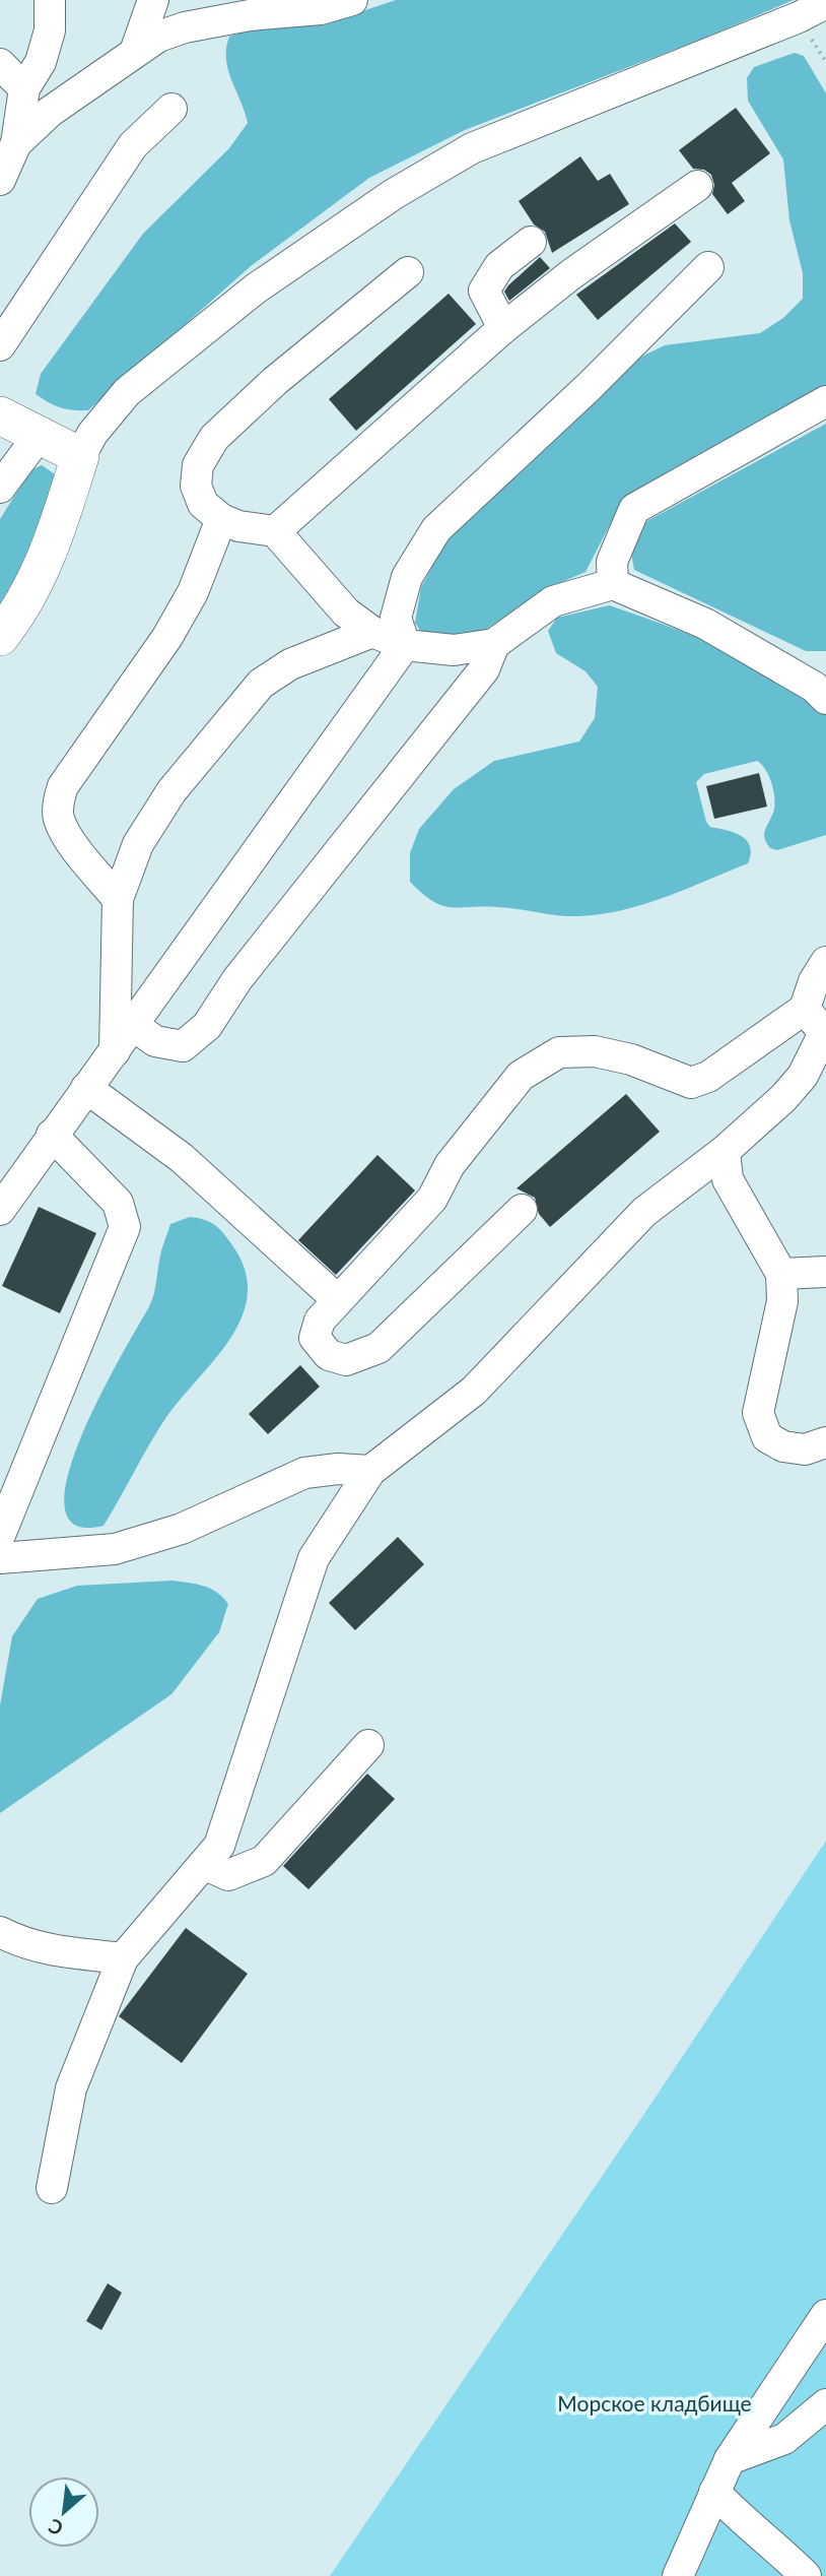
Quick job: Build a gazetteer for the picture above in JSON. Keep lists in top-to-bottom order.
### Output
{
  "parks": ["Морское кладбище"],
  "north": "bottom left"
}
